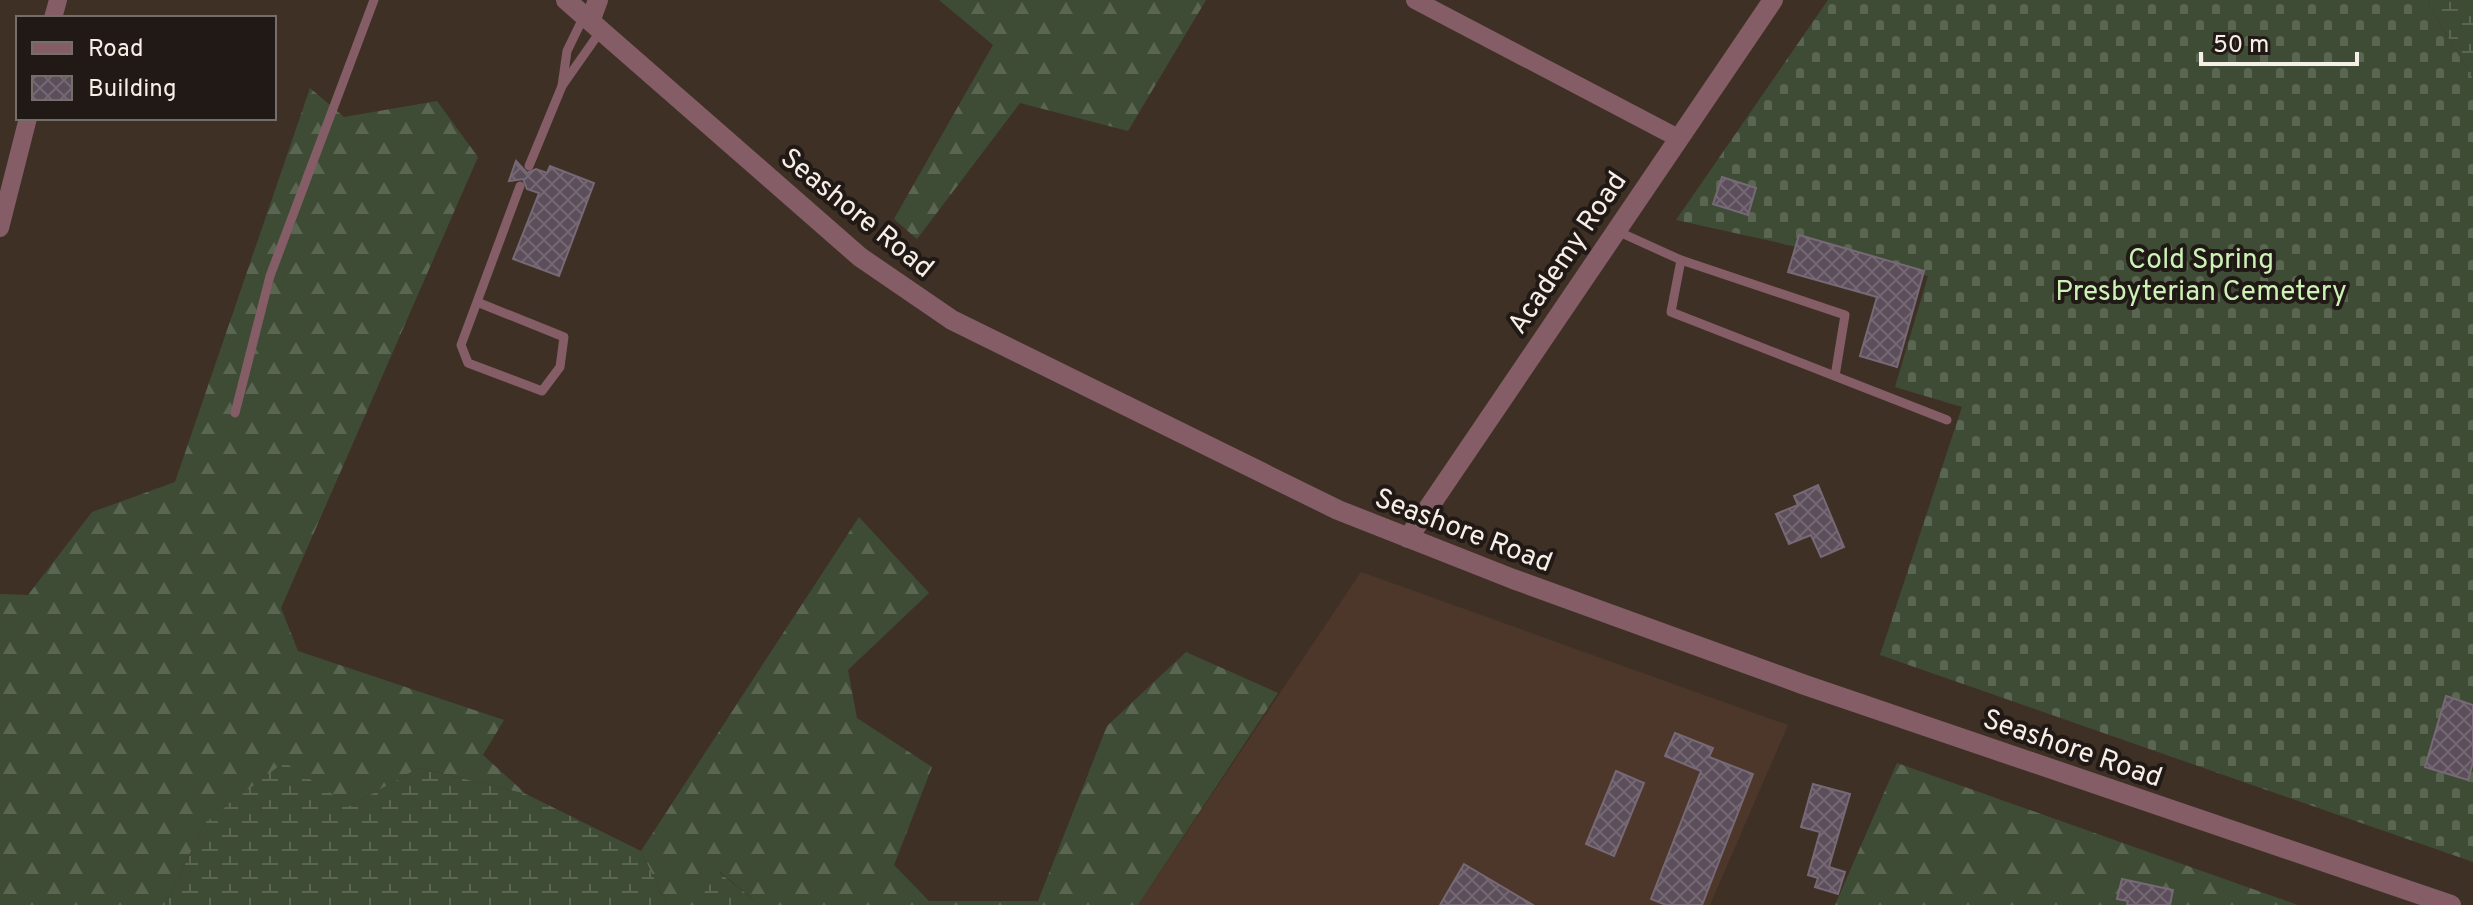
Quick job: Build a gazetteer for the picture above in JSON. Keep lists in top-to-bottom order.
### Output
{
  "streets": {
    "street": ["Seashore Road", "Academy Road"]
  },
  "crossings": [
    ["Seashore Road", "Academy Road"]
  ],
  "parks": ["Cold Spring Presbyterian Cemetery"],
  "legend": ["Road", "Building"],
  "scale_bar": "50 m"
}
